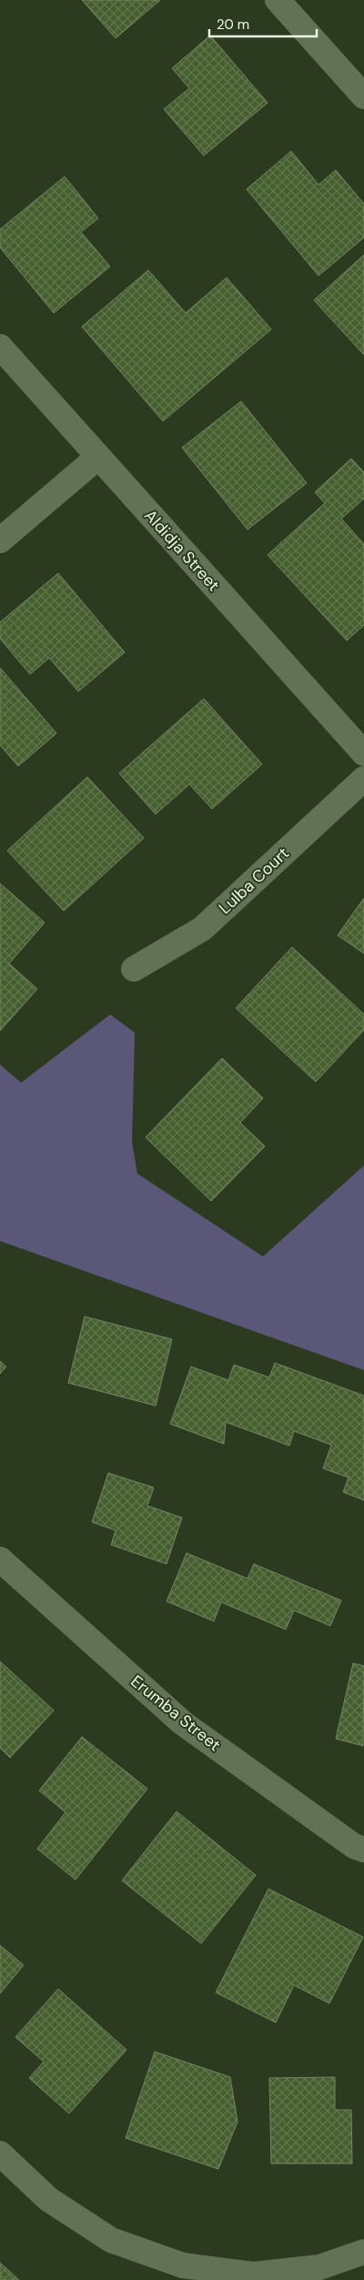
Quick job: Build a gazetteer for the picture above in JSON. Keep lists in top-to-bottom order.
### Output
{
  "streets": {
    "street": ["Aldidja Street", "Lulba Court", "Erumba Street"]
  },
  "scale_bar": "20 m"
}
